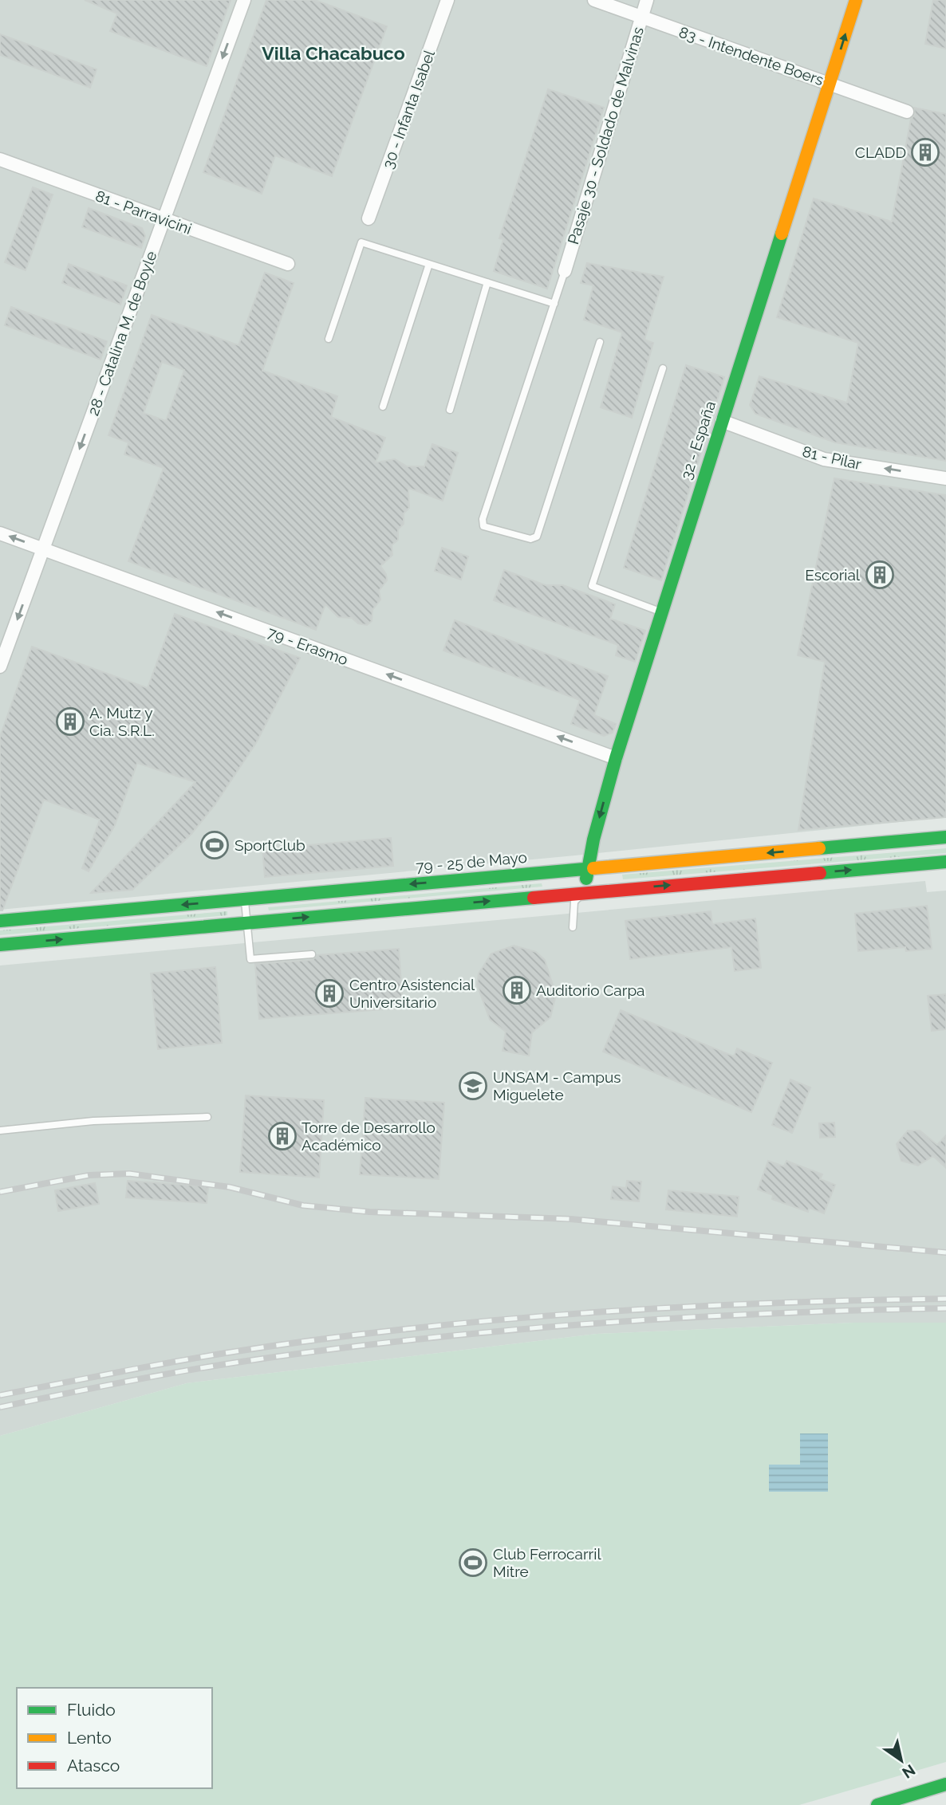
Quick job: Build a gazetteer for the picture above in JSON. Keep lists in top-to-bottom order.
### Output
{
  "streets": {
    "main road": ["32 - España", "79 - 25 de Mayo"],
    "street": [
      "83 - Intendente Boers",
      "30 - Infanta Isabel",
      "Pasaje 30 - Soldado de Malvinas",
      "81 - Parravicini",
      "28 - Catalina M. de Boyle",
      "81 - Pilar",
      "79 - Erasmo"
    ]
  },
  "crossings": [
    ["83 - Intendente Boers", "Pasaje 30 - Soldado de Malvinas"],
    ["83 - Intendente Boers", "32 - España"],
    ["81 - Parravicini", "28 - Catalina M. de Boyle"],
    ["28 - Catalina M. de Boyle", "79 - Erasmo"],
    ["32 - España", "81 - Pilar"],
    ["32 - España", "79 - Erasmo"],
    ["32 - España", "79 - 25 de Mayo"]
  ],
  "one_way": ["28 - Catalina M. de Boyle", "81 - Pilar", "79 - Erasmo"],
  "districts": ["Villa Chacabuco"],
  "places": {
    "building": [
      "CLADD",
      "Escorial",
      "A. Mutz y Cia. S.R.L.",
      "Auditorio Carpa",
      "Centro Asistencial Universitario",
      "Torre de Desarrollo Académico"
    ],
    "sports": ["SportClub", "Club Ferrocarril Mitre"],
    "school or university": ["UNSAM - Campus Miguelete"]
  },
  "legend": ["Fluido", "Lento", "Atasco"],
  "north": "bottom right"
}
